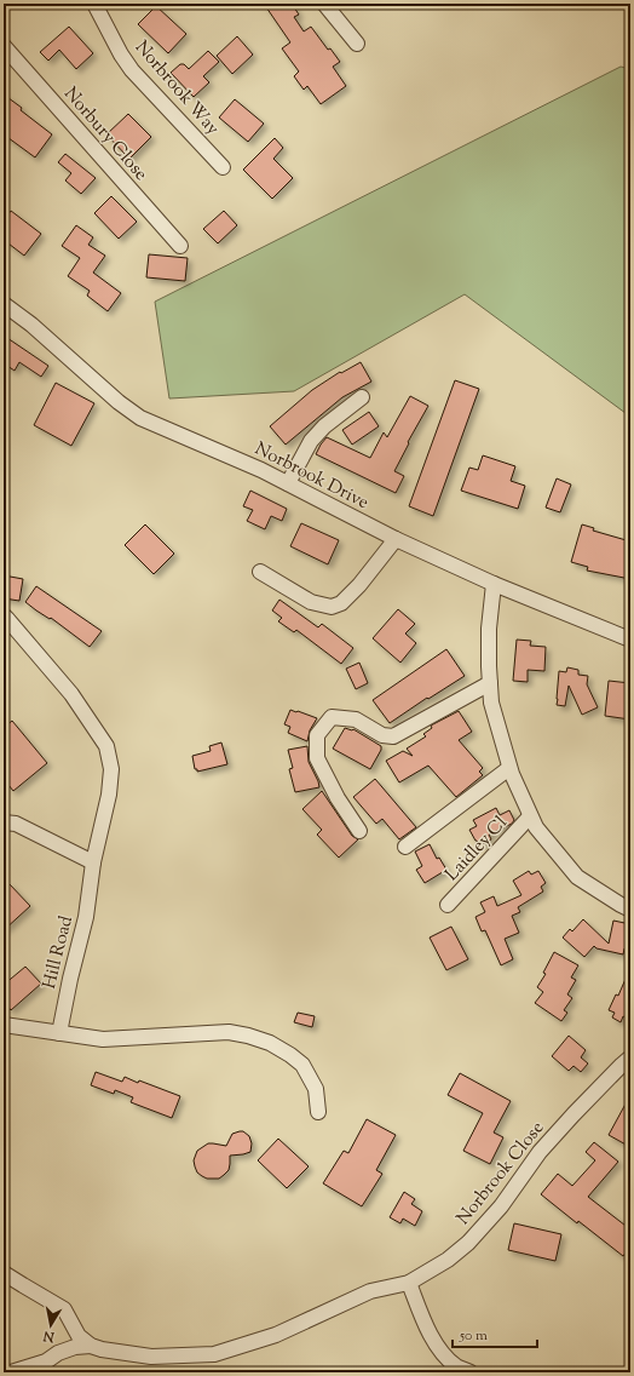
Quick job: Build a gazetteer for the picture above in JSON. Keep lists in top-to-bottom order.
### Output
{
  "streets": {
    "street": [
      "Norbrook Way",
      "Norbury Close",
      "Norbrook Drive",
      "Laidley Cl",
      "Hill Road",
      "Norbrook Close"
    ]
  },
  "scale_bar": "50 m",
  "north": "bottom"
}
